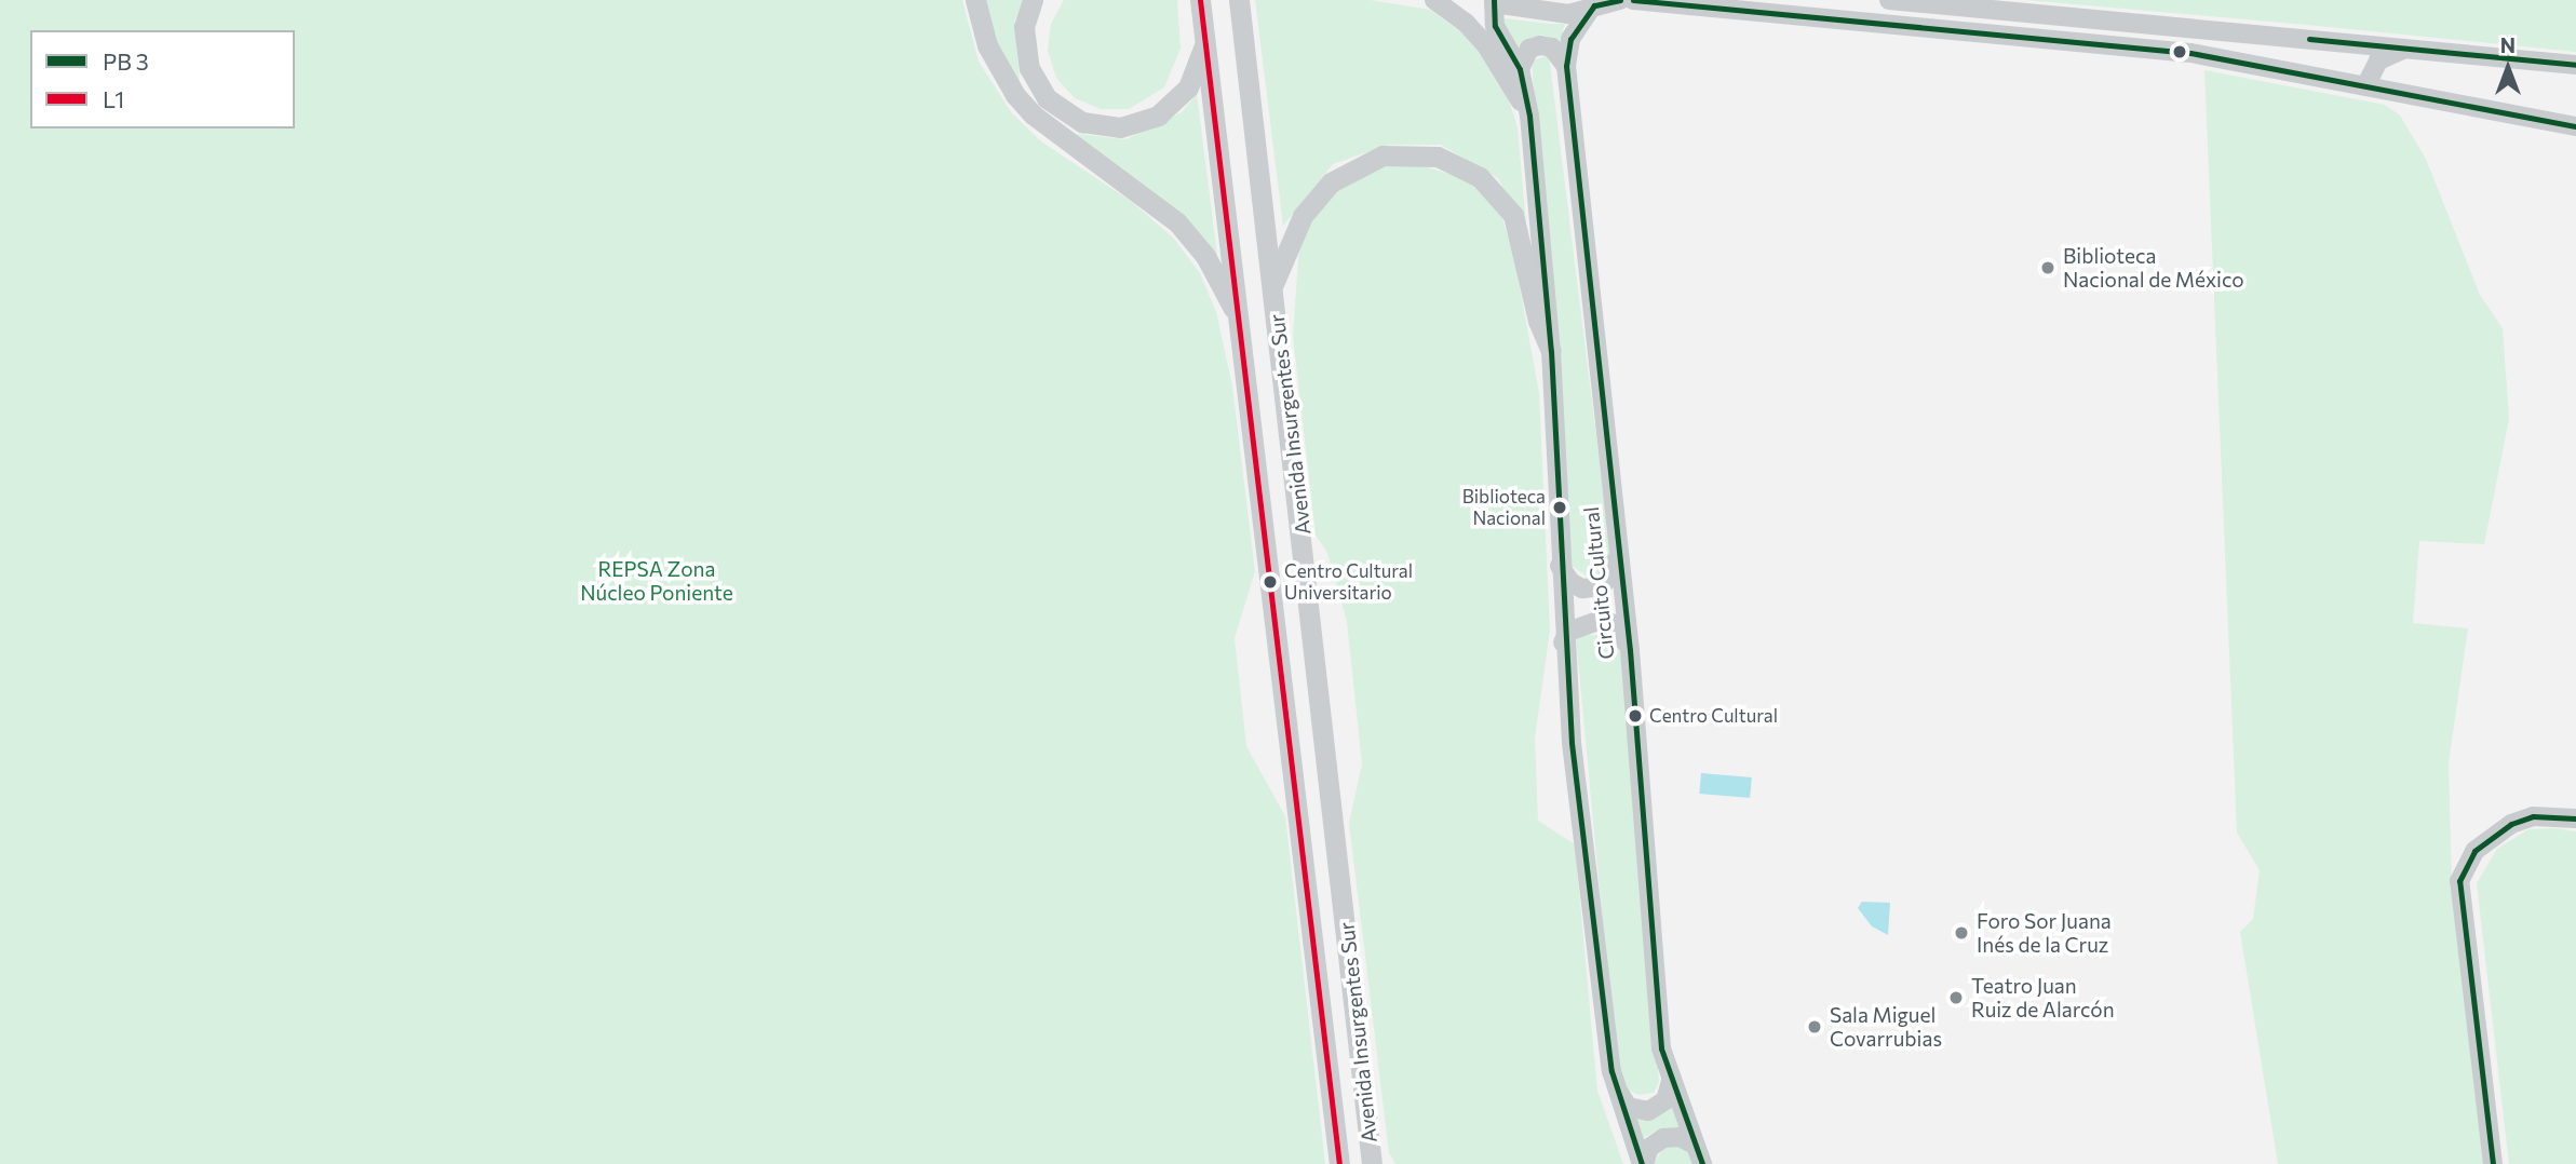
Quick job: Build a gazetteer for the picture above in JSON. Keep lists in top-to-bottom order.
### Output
{
  "streets": {
    "main road": ["Avenida Insurgentes Sur"],
    "street": ["Circuito Cultural"]
  },
  "parks": ["REPSA Zona Núcleo Poniente"],
  "places": [
    "Biblioteca Nacional de México",
    "Biblioteca Nacional",
    "Centro Cultural Universitario",
    "Centro Cultural",
    "Foro Sor Juana Inés de la Cruz",
    "Teatro Juan Ruiz de Alarcón",
    "Sala Miguel Covarrubias"
  ],
  "lines": ["transit line L1"],
  "legend": ["PB 3", "L1"],
  "north": "top"
}
